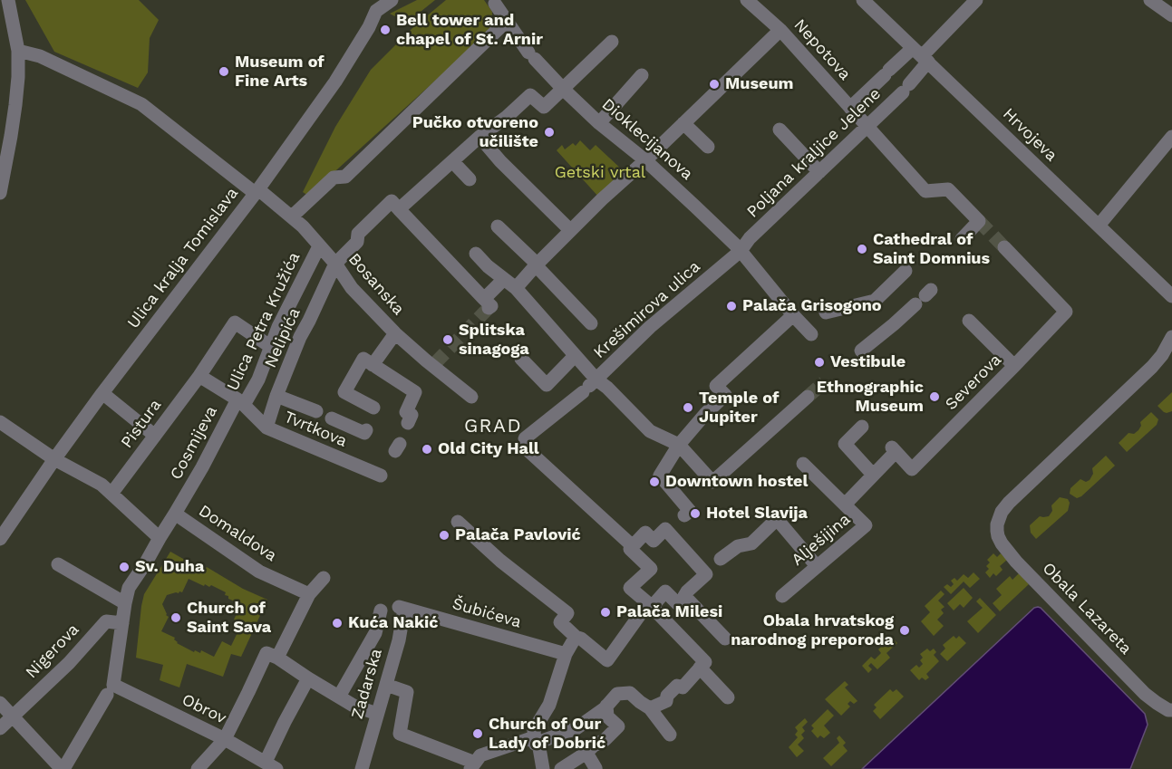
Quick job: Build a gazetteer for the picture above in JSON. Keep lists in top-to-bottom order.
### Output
{
  "streets": {
    "street": [
      "Nepotova",
      "Hrvojeva",
      "Dioklecijanova",
      "Poljana kraljice Jelene",
      "Ulica kralja Tomislava",
      "Bosanska",
      "Krešimirova ulica",
      "Ulica Petra Kružića",
      "Nelipića",
      "Severova",
      "Pistura",
      "Tvrtkova",
      "Cosmijeva",
      "Domaldova",
      "Alješijina",
      "Obala Lazareta",
      "Šubićeva",
      "Nigerova",
      "Zadarska",
      "Obrov"
    ]
  },
  "crossings": [
    ["Nepotova", "Poljana kraljice Jelene"],
    ["Hrvojeva", "Poljana kraljice Jelene"],
    ["Dioklecijanova", "Poljana kraljice Jelene"],
    ["Dioklecijanova", "Krešimirova ulica"],
    ["Poljana kraljice Jelene", "Krešimirova ulica"],
    ["Ulica kralja Tomislava", "Bosanska"],
    ["Bosanska", "Ulica Petra Kružića"],
    ["Bosanska", "Nelipića"],
    ["Ulica Petra Kružića", "Pistura"],
    ["Ulica Petra Kružića", "Tvrtkova"],
    ["Ulica Petra Kružića", "Cosmijeva"],
    ["Nelipića", "Tvrtkova"],
    ["Pistura", "Cosmijeva"],
    ["Tvrtkova", "Cosmijeva"],
    ["Cosmijeva", "Domaldova"],
    ["Domaldova", "Nigerova"],
    ["Domaldova", "Obrov"],
    ["Šubićeva", "Zadarska"]
  ],
  "districts": ["GRAD"],
  "parks": ["Getski vrtal"],
  "places": [
    "Bell tower and chapel of St. Arnir",
    "Museum of Fine Arts",
    "Museum",
    "Pučko otvoreno učilište",
    "Cathedral of Saint Domnius",
    "Palača Grisogono",
    "Splitska sinagoga",
    "Vestibule",
    "Ethnographic Museum",
    "Temple of Jupiter",
    "Old City Hall",
    "Downtown hostel",
    "Hotel Slavija",
    "Palača Pavlović",
    "Sv. Duha",
    "Palača Milesi",
    "Church of Saint Sava",
    "Kuća Nakić",
    "Obala hrvatskog narodnog preporoda",
    "Church of Our Lady of Dobrić"
  ]
}
